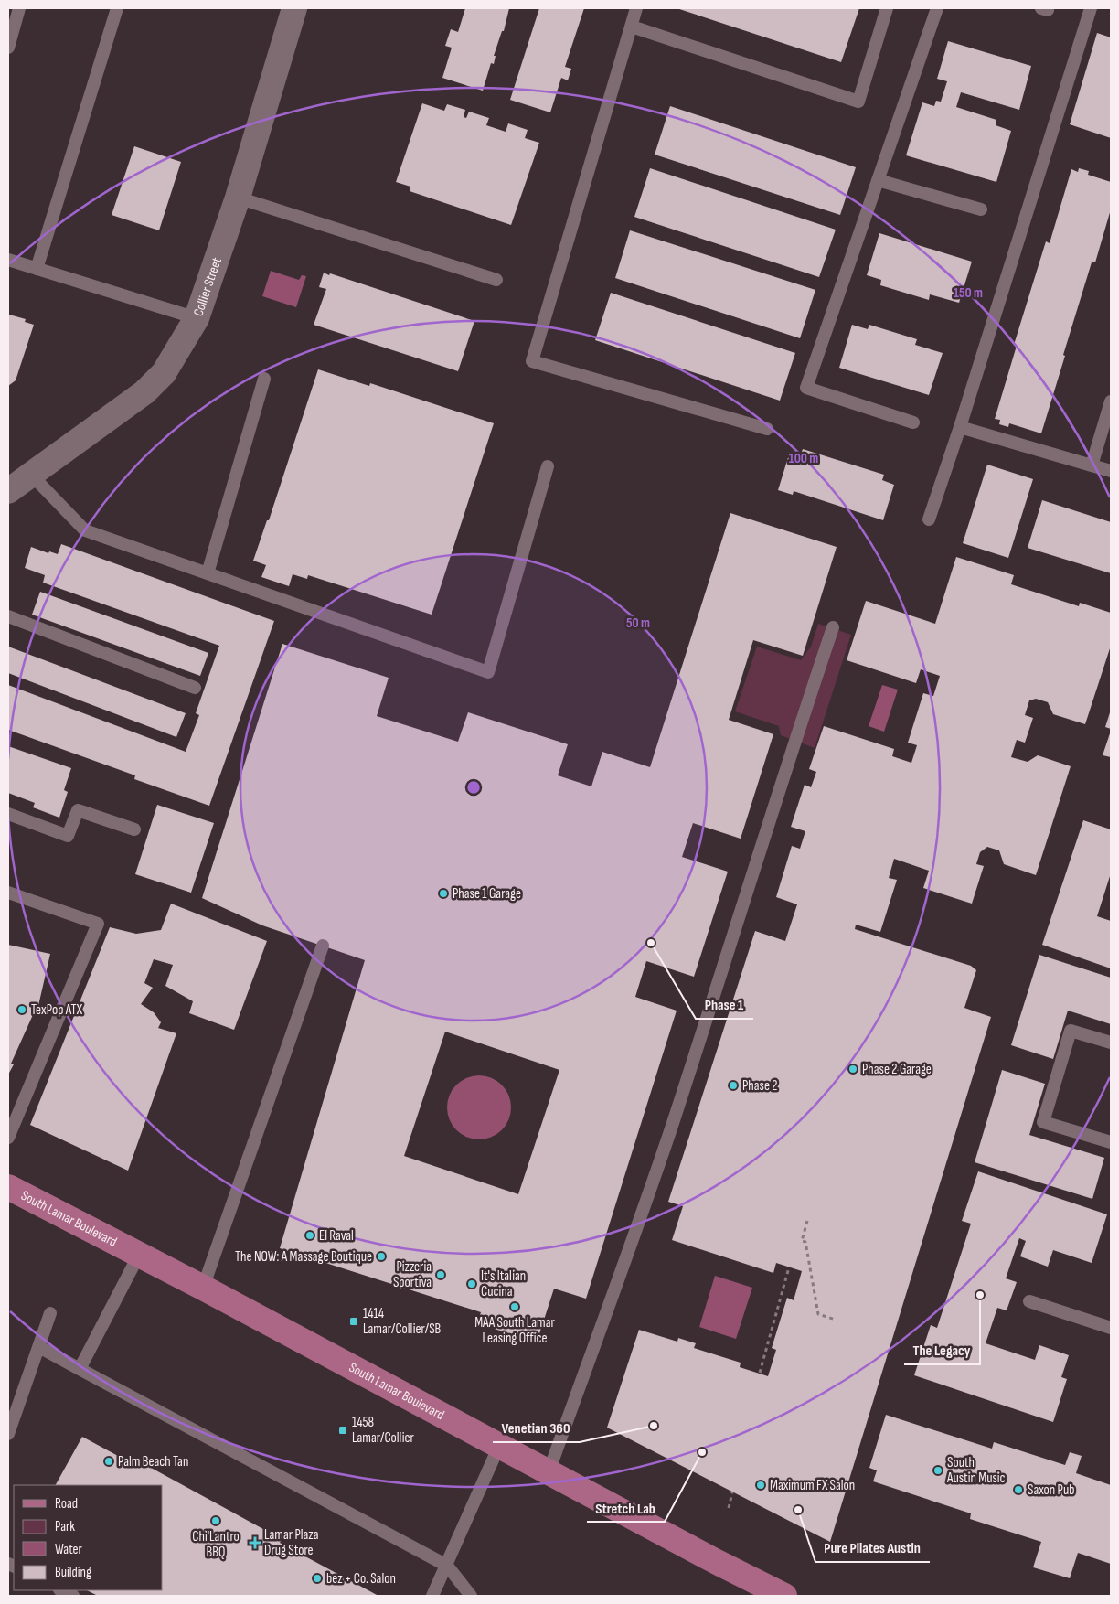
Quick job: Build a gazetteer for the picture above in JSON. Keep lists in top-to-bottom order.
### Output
{
  "streets": {
    "main road": ["South Lamar Boulevard"],
    "street": ["Collier Street"]
  },
  "places": {
    "other": [
      "Phase 1 Garage",
      "Phase 1",
      "TexPop ATX",
      "Phase 2 Garage",
      "Phase 2",
      "El Raval",
      "The NOW: A Massage Boutique",
      "Pizzeria Sportiva",
      "It's Italian Cucina",
      "The Legacy",
      "MAA South Lamar Leasing Office",
      "Venetian 360",
      "Stretch Lab",
      "Palm Beach Tan",
      "South Austin Music",
      "Maximum FX Salon",
      "Saxon Pub",
      "Pure Pilates Austin",
      "Chi'Lantro BBQ",
      "bez + Co. Salon"
    ],
    "transit": ["1414 Lamar/Collier/SB", "1458 Lamar/Collier"],
    "health": ["Lamar Plaza Drug Store"]
  },
  "legend": [
    "Road",
    "Park",
    "Water",
    "Building"
  ],
  "rings": ["150 m", "100 m", "50 m"]
}
